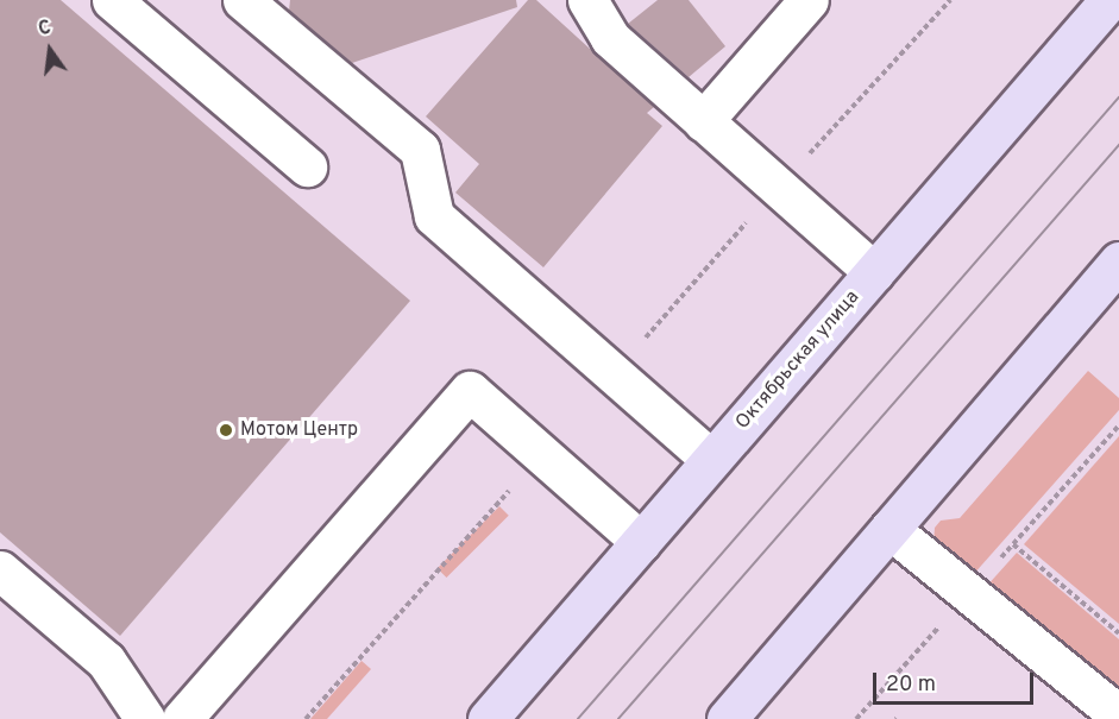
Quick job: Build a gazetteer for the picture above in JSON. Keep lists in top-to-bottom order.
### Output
{
  "streets": {
    "main road": ["Октябрьская улица"]
  },
  "places": ["Мотом Центр"],
  "scale_bar": "20 m",
  "north": "top"
}
